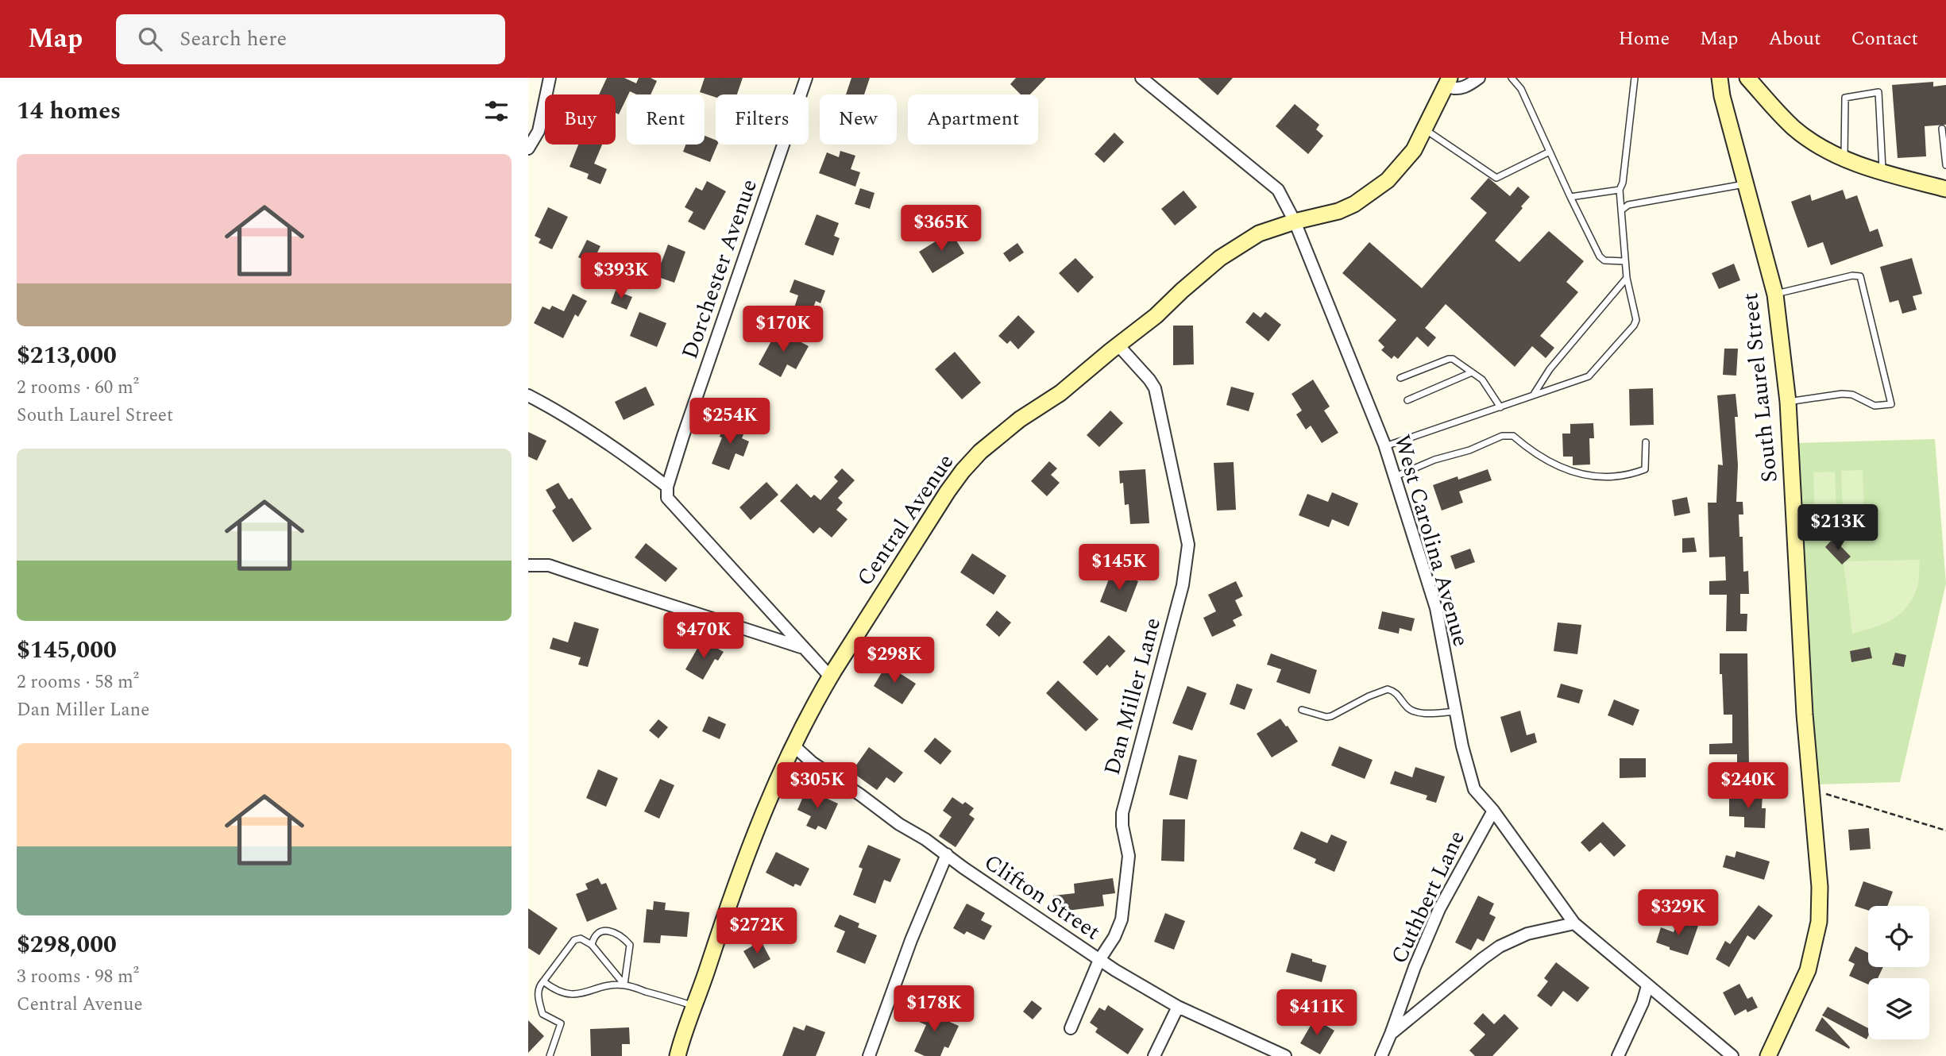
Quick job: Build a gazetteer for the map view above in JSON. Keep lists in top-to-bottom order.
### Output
{
  "streets": {
    "street": [
      "Dorchester Avenue",
      "South Laurel Street",
      "Central Avenue",
      "West Carolina Avenue",
      "Dan Miller Lane",
      "Clifton Street",
      "Cuthbert Lane"
    ]
  },
  "crossings": [
    ["Central Avenue", "West Carolina Avenue"],
    ["Central Avenue", "Dan Miller Lane"],
    ["Central Avenue", "Clifton Street"],
    ["West Carolina Avenue", "Cuthbert Lane"],
    ["Dan Miller Lane", "Clifton Street"]
  ],
  "page": {
    "header": "Map",
    "search": "Search here",
    "nav": [
      "Home",
      "Map",
      "About",
      "Contact"
    ],
    "heading": "14 homes",
    "chip": [
      "Buy",
      "Rent",
      "Filters",
      "New",
      "Apartment"
    ],
    "list": [
      {
        "name": "$213,000",
        "note": "2 rooms · 60 m² · South Laurel Street"
      },
      {
        "name": "$145,000",
        "note": "2 rooms · 58 m² · Dan Miller Lane"
      },
      {
        "name": "$298,000",
        "note": "3 rooms · 98 m² · Central Avenue"
      }
    ],
    "price": [
      "$365K",
      "$393K",
      "$170K",
      "$254K",
      "$213K",
      "$145K",
      "$470K",
      "$298K",
      "$305K",
      "$240K",
      "$329K",
      "$272K",
      "$178K",
      "$411K"
    ]
  }
}
